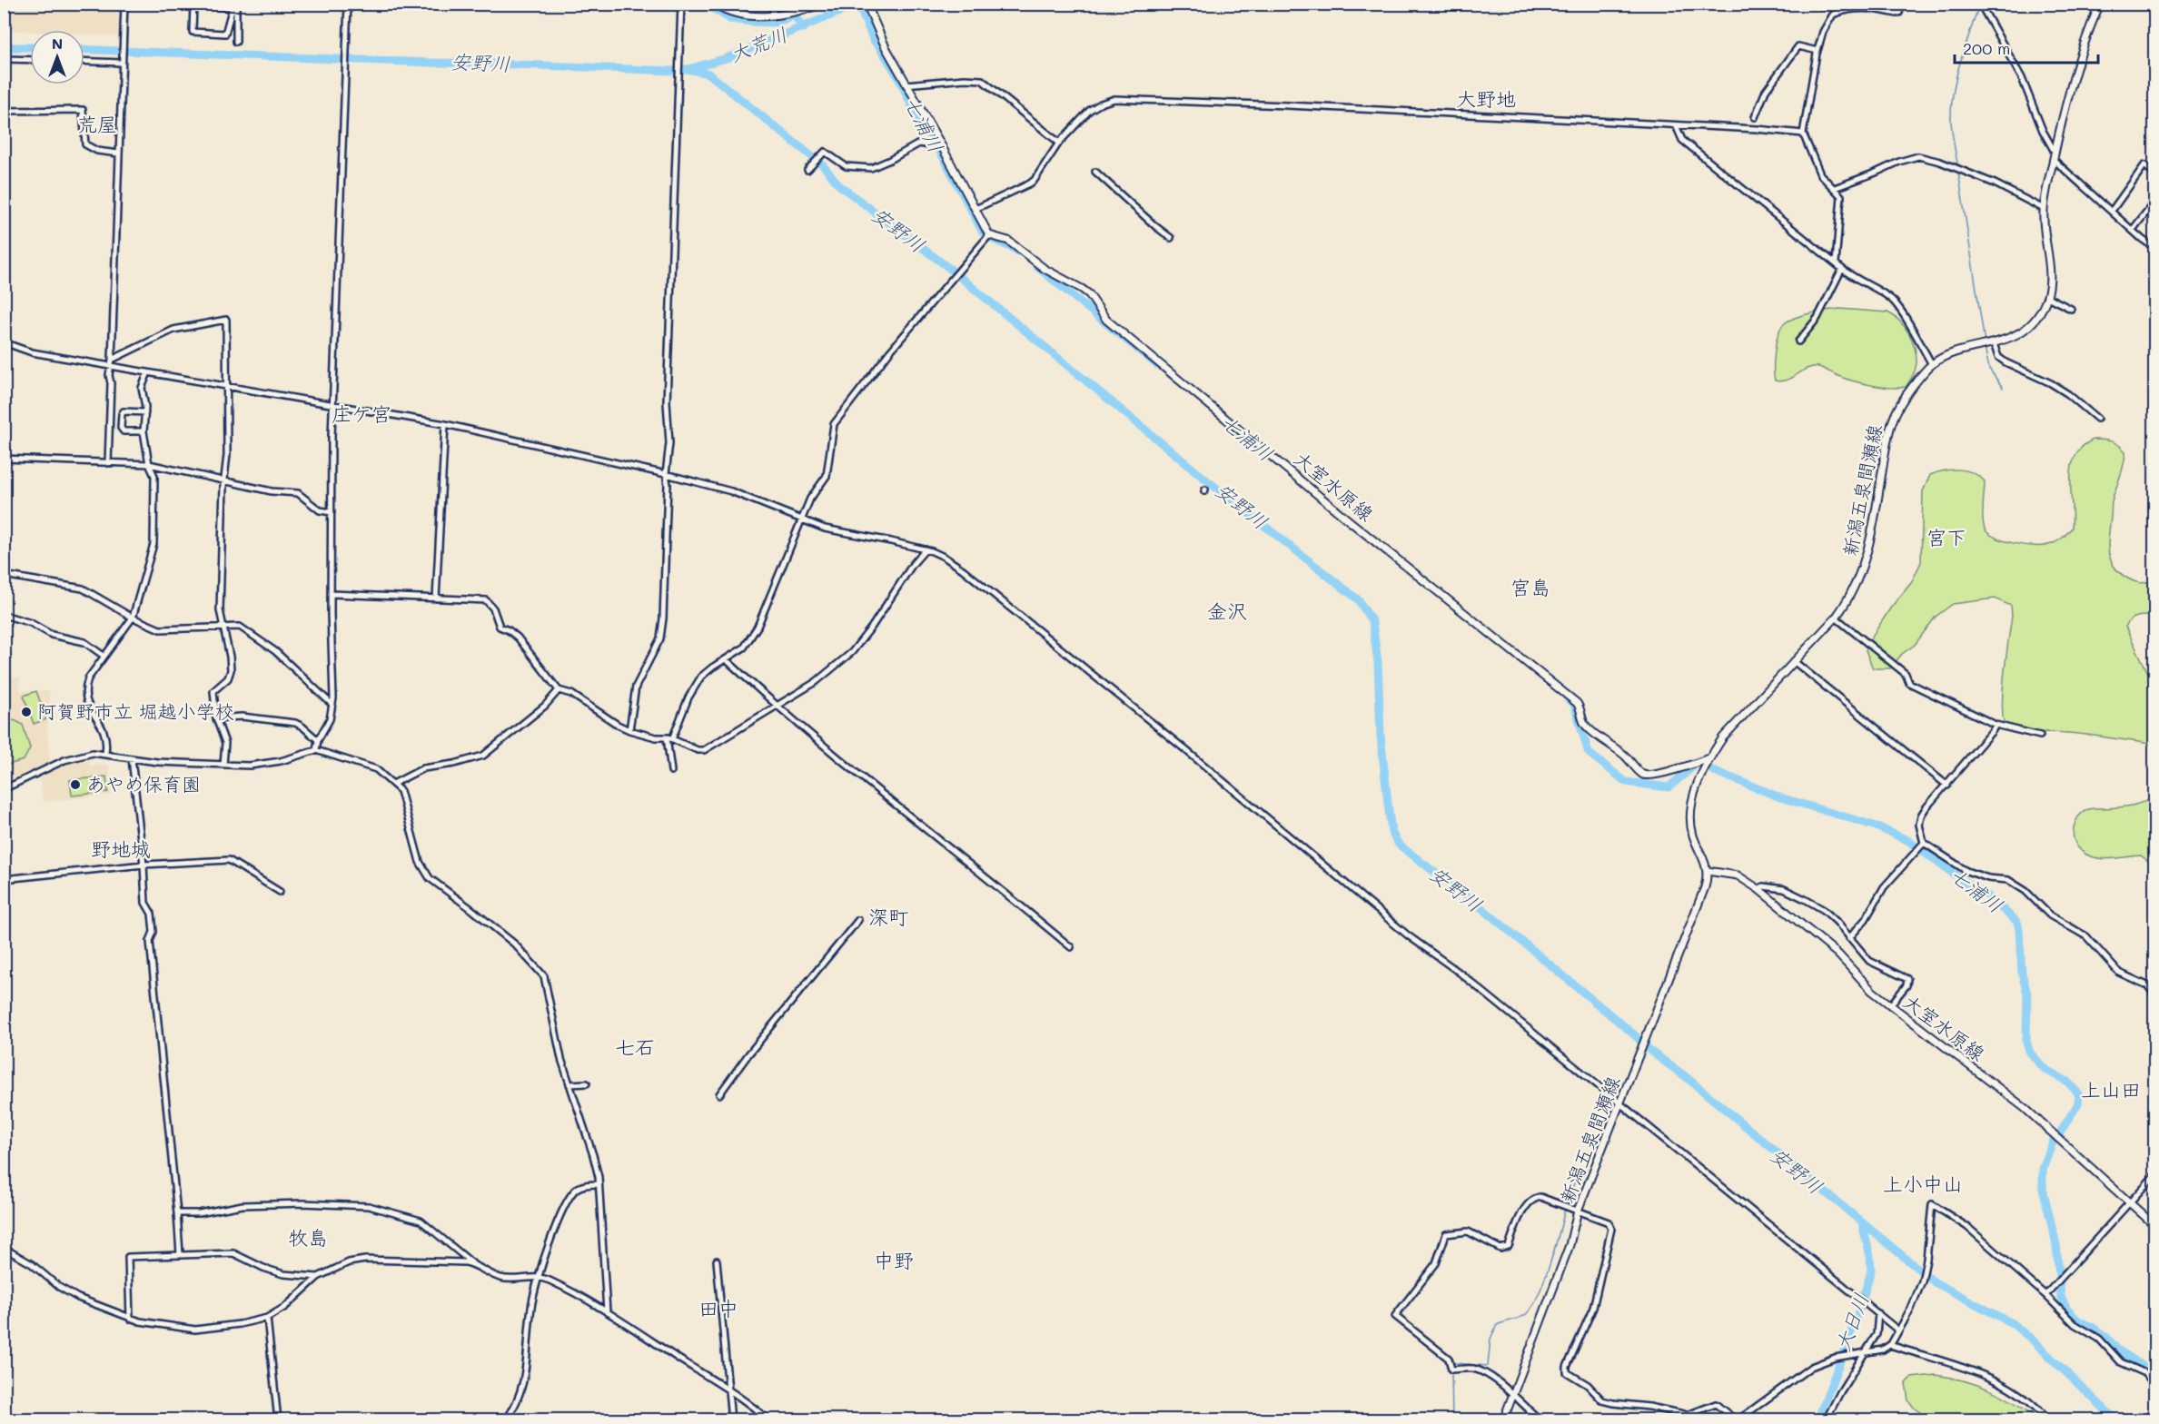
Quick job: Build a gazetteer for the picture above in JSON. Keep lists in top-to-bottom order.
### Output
{
  "streets": {
    "main road": ["大室水原線", "新潟五泉間瀬線"]
  },
  "crossings": [
    ["大室水原線", "新潟五泉間瀬線"]
  ],
  "districts": [
    "大野地",
    "荒屋",
    "庄ケ宮",
    "宮下",
    "宮島",
    "金沢",
    "野地城",
    "深町",
    "七石",
    "上山田",
    "上小中山",
    "牧島",
    "中野",
    "田中"
  ],
  "water": [
    "大荒川",
    "安野川",
    "七浦川",
    "大日川"
  ],
  "places": ["阿賀野市立 堀越小学校", "あやめ保育園"],
  "scale_bar": "200 m",
  "north": "top"
}
